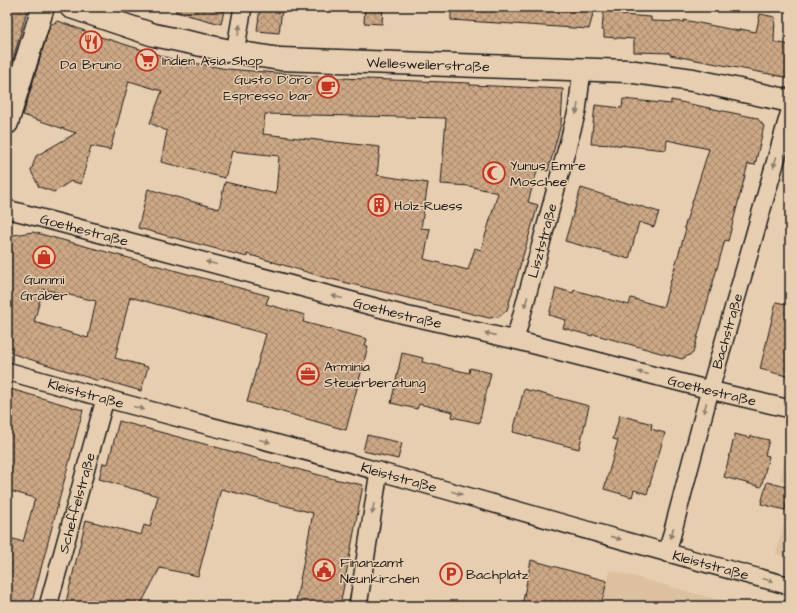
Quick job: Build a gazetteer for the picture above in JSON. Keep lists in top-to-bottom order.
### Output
{
  "streets": {
    "street": [
      "Wellesweilerstraße",
      "Goethestraße",
      "Lisztstraße",
      "Bachstraße",
      "Kleiststraße",
      "Scheffelstraße"
    ]
  },
  "crossings": [
    ["Wellesweilerstraße", "Lisztstraße"],
    ["Goethestraße", "Lisztstraße"],
    ["Goethestraße", "Bachstraße"],
    ["Bachstraße", "Kleiststraße"],
    ["Kleiststraße", "Scheffelstraße"]
  ],
  "one_way": [
    "Goethestraße",
    "Lisztstraße",
    "Bachstraße",
    "Kleiststraße"
  ],
  "places": {
    "restaurant": ["Da Bruno"],
    "supermarket": ["Indien Asia Shop"],
    "cafe": ["Gusto D'oro Espresso bar"],
    "mosque": ["Yunus Emre Moschee"],
    "building": ["Holz-Ruess"],
    "shop": ["Gummi Gräber"],
    "office": ["Arminia Steuerberatung"],
    "public building": ["Finanzamt Neunkirchen"],
    "parking": ["Bachplatz"]
  }
}
